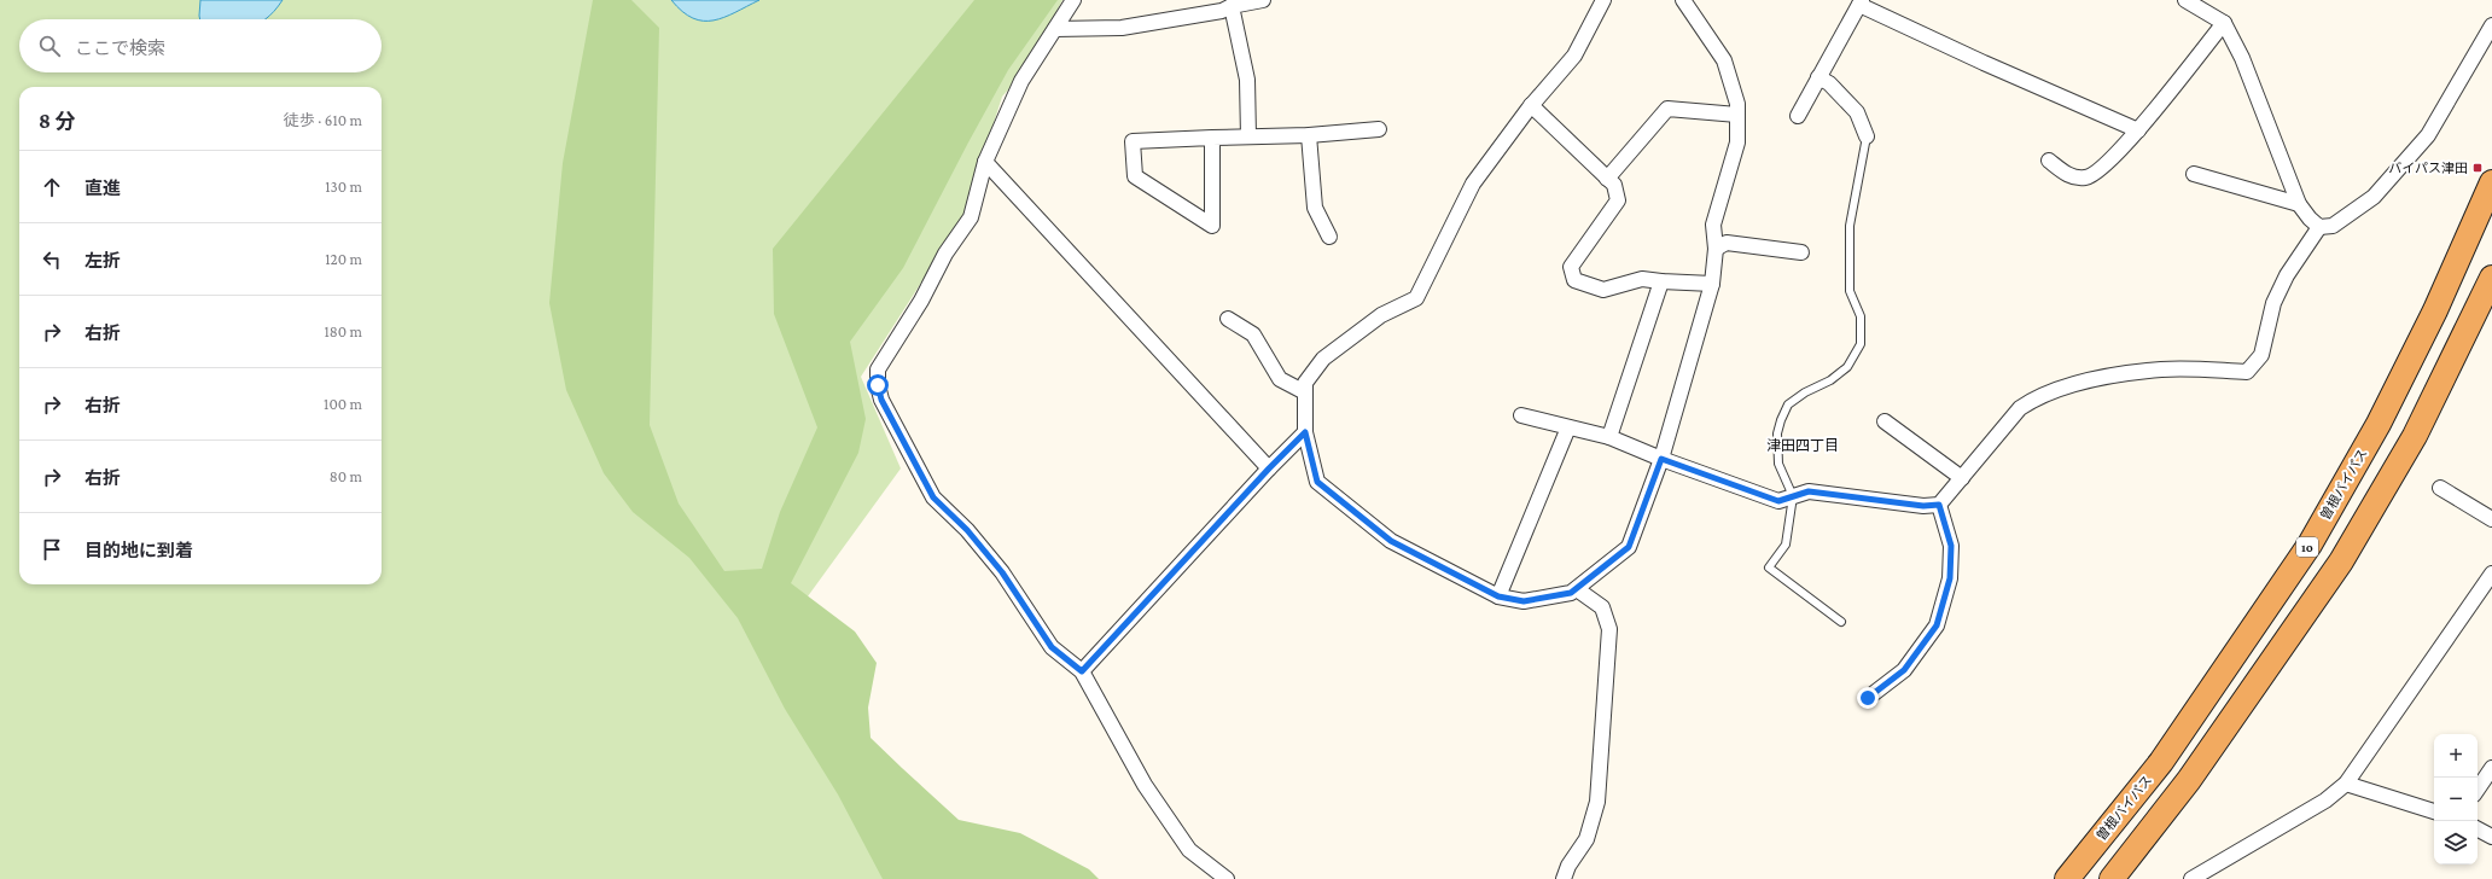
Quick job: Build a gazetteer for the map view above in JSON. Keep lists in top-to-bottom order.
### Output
{
  "streets": {
    "highway": ["曽根バイパス", "10"]
  },
  "districts": ["津田四丁目"],
  "places": {
    "transit": ["バイパス津田"]
  },
  "page": {
    "search": "ここで検索",
    "heading": ["8 分", "徒歩 · 610 m"],
    "list": [
      ["直進", "130 m"],
      ["左折", "120 m"],
      ["右折", "180 m"],
      ["右折", "100 m"],
      ["右折", "80 m"],
      "目的地に到着"
    ],
    "map_buttons": ["+", "−"]
  }
}
